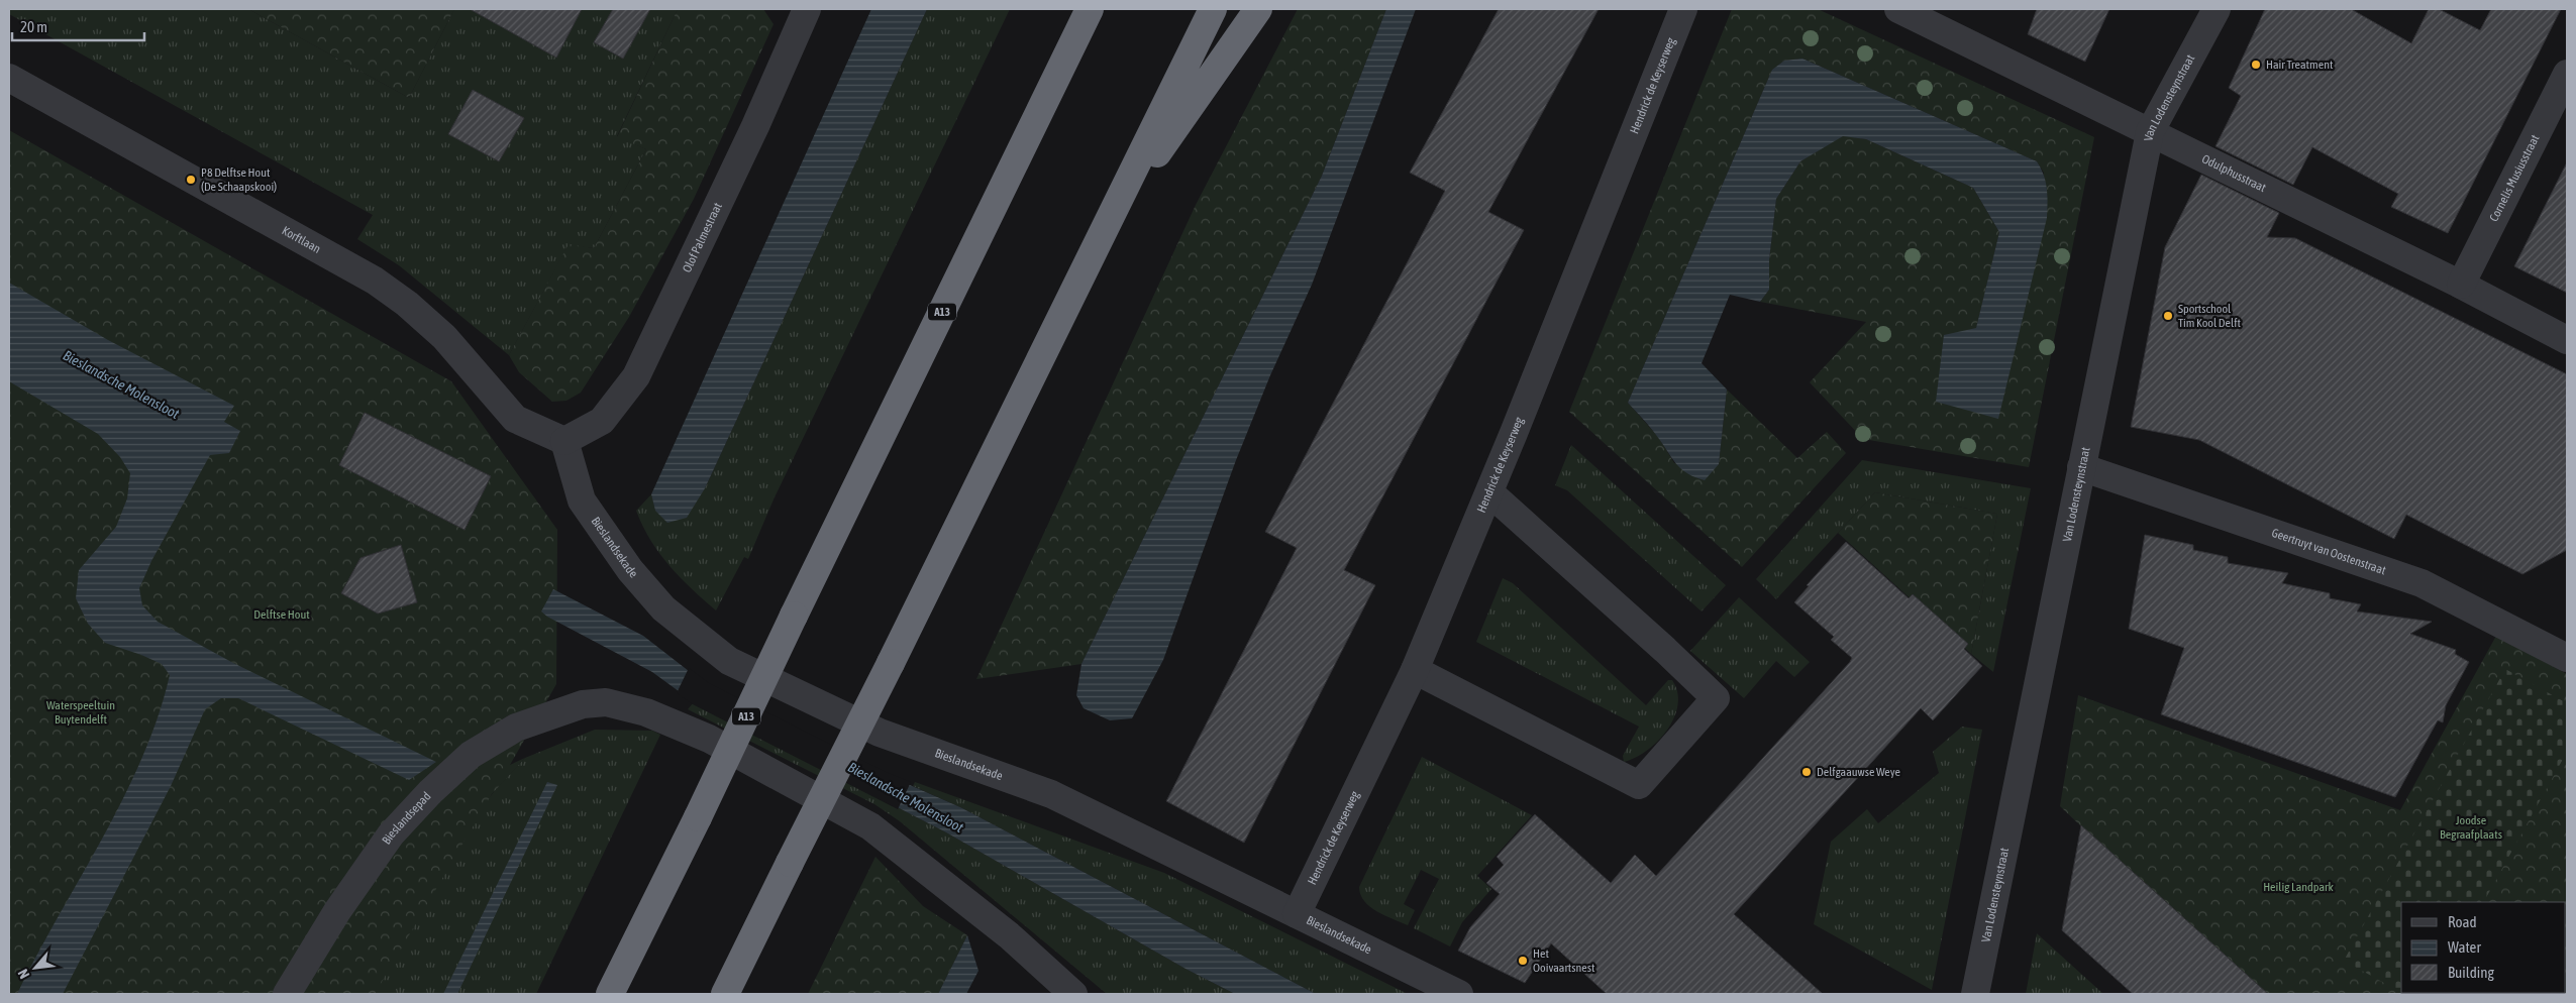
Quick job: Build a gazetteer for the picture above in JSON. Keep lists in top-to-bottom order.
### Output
{
  "streets": {
    "highway": ["A13"],
    "street": [
      "Hendrick de Keyserweg",
      "Van Lodensteynstraat",
      "Odulphusstraat",
      "Cornelis Musiusstraat",
      "Olof Palmestraat",
      "Korftlaan",
      "Bieslandsekade",
      "Geertruyt van Oostenstraat",
      "Bieslandsepad"
    ]
  },
  "crossings": [
    ["Hendrick de Keyserweg", "Bieslandsekade"],
    ["Van Lodensteynstraat", "Odulphusstraat"],
    ["Van Lodensteynstraat", "Geertruyt van Oostenstraat"],
    ["Odulphusstraat", "Cornelis Musiusstraat"],
    ["Olof Palmestraat", "Korftlaan"],
    ["Olof Palmestraat", "Bieslandsekade"],
    ["Korftlaan", "Bieslandsekade"]
  ],
  "water": ["Bieslandsche Molensloot"],
  "parks": [
    "Delftse Hout",
    "Waterspeeltuin Buytendelft",
    "Joodse Begraafplaats",
    "Heilig Landpark"
  ],
  "places": [
    "Hair Treatment",
    "P8 Delftse Hout (De Schaapskooi)",
    "Sportschool Tim Kool Delft",
    "Delfgaauwse Weye",
    "Het Ooivaartsnest"
  ],
  "legend": ["Road", "Water", "Building"],
  "scale_bar": "20 m",
  "north": "bottom left"
}
